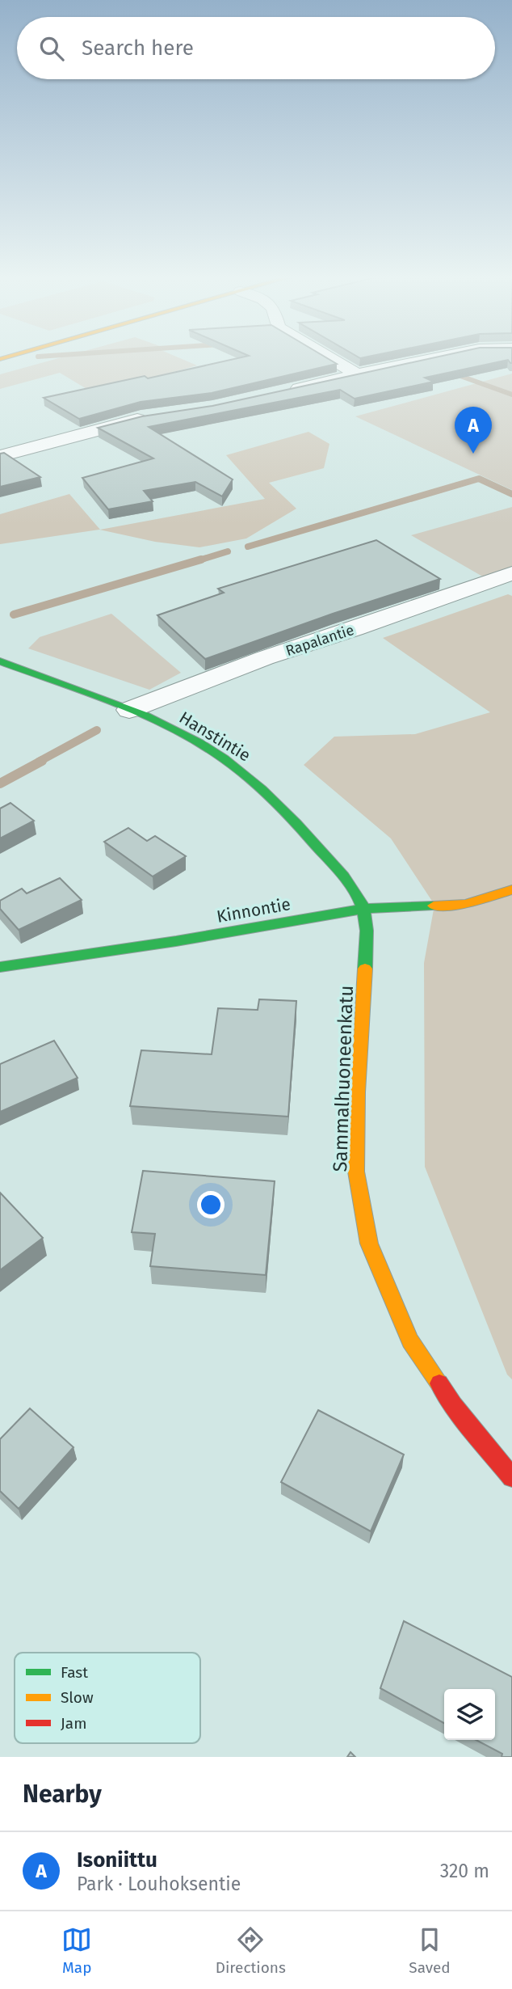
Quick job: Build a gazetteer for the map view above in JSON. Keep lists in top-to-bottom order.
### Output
{
  "streets": {
    "street": [
      "Rapalantie",
      "Hanstintie",
      "Kinnontie",
      "Sammalhuoneenkatu"
    ]
  },
  "crossings": [
    ["Rapalantie", "Hanstintie"],
    ["Hanstintie", "Kinnontie"],
    ["Hanstintie", "Sammalhuoneenkatu"],
    ["Kinnontie", "Sammalhuoneenkatu"]
  ],
  "legend": ["Fast", "Slow", "Jam"],
  "page": {
    "search": "Search here",
    "pins": "A",
    "heading": "Nearby",
    "list": [
      {
        "mark": "A",
        "name": "Isoniittu",
        "note": "Park · Louhoksentie",
        "value": "320 m"
      }
    ],
    "nav": ["Map", "Directions", "Saved"]
  }
}
